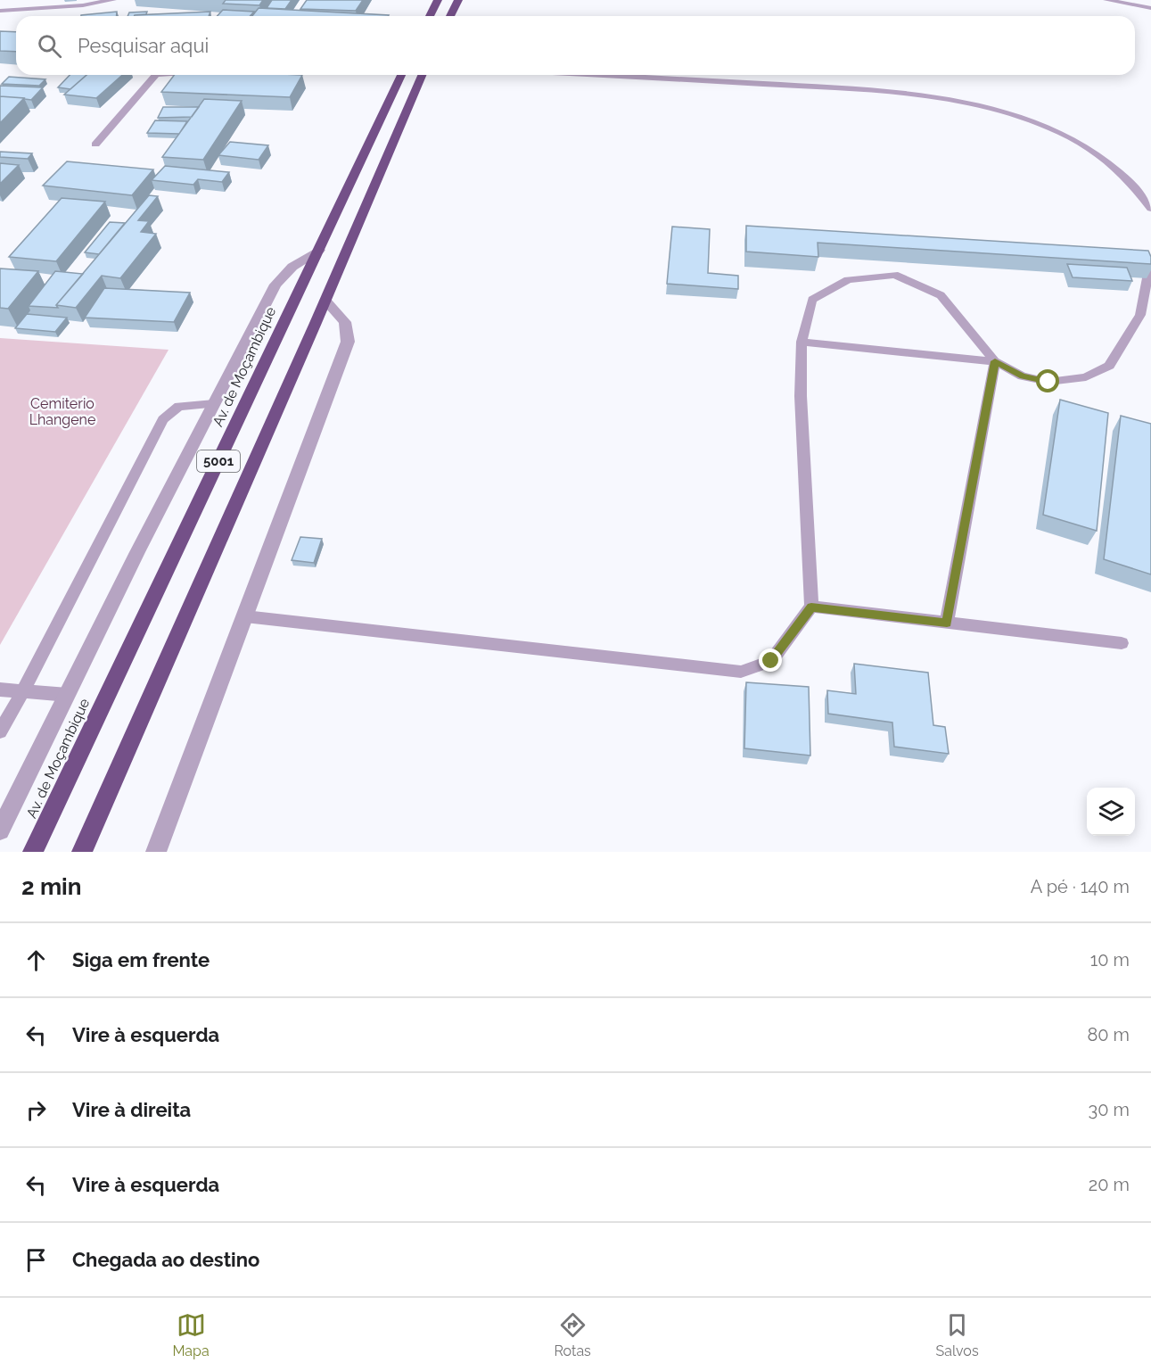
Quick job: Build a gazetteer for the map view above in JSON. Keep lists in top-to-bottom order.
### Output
{
  "streets": {
    "highway": ["Av. de Moçambique", "5001"]
  },
  "parks": ["Cemiterio Lhangene"],
  "page": {
    "search": "Pesquisar aqui",
    "heading": ["2 min", "A pé · 140 m"],
    "list": [
      ["Siga em frente", "10 m"],
      ["Vire à esquerda", "80 m"],
      ["Vire à direita", "30 m"],
      ["Vire à esquerda", "20 m"],
      "Chegada ao destino"
    ],
    "nav": ["Mapa", "Rotas", "Salvos"]
  }
}
